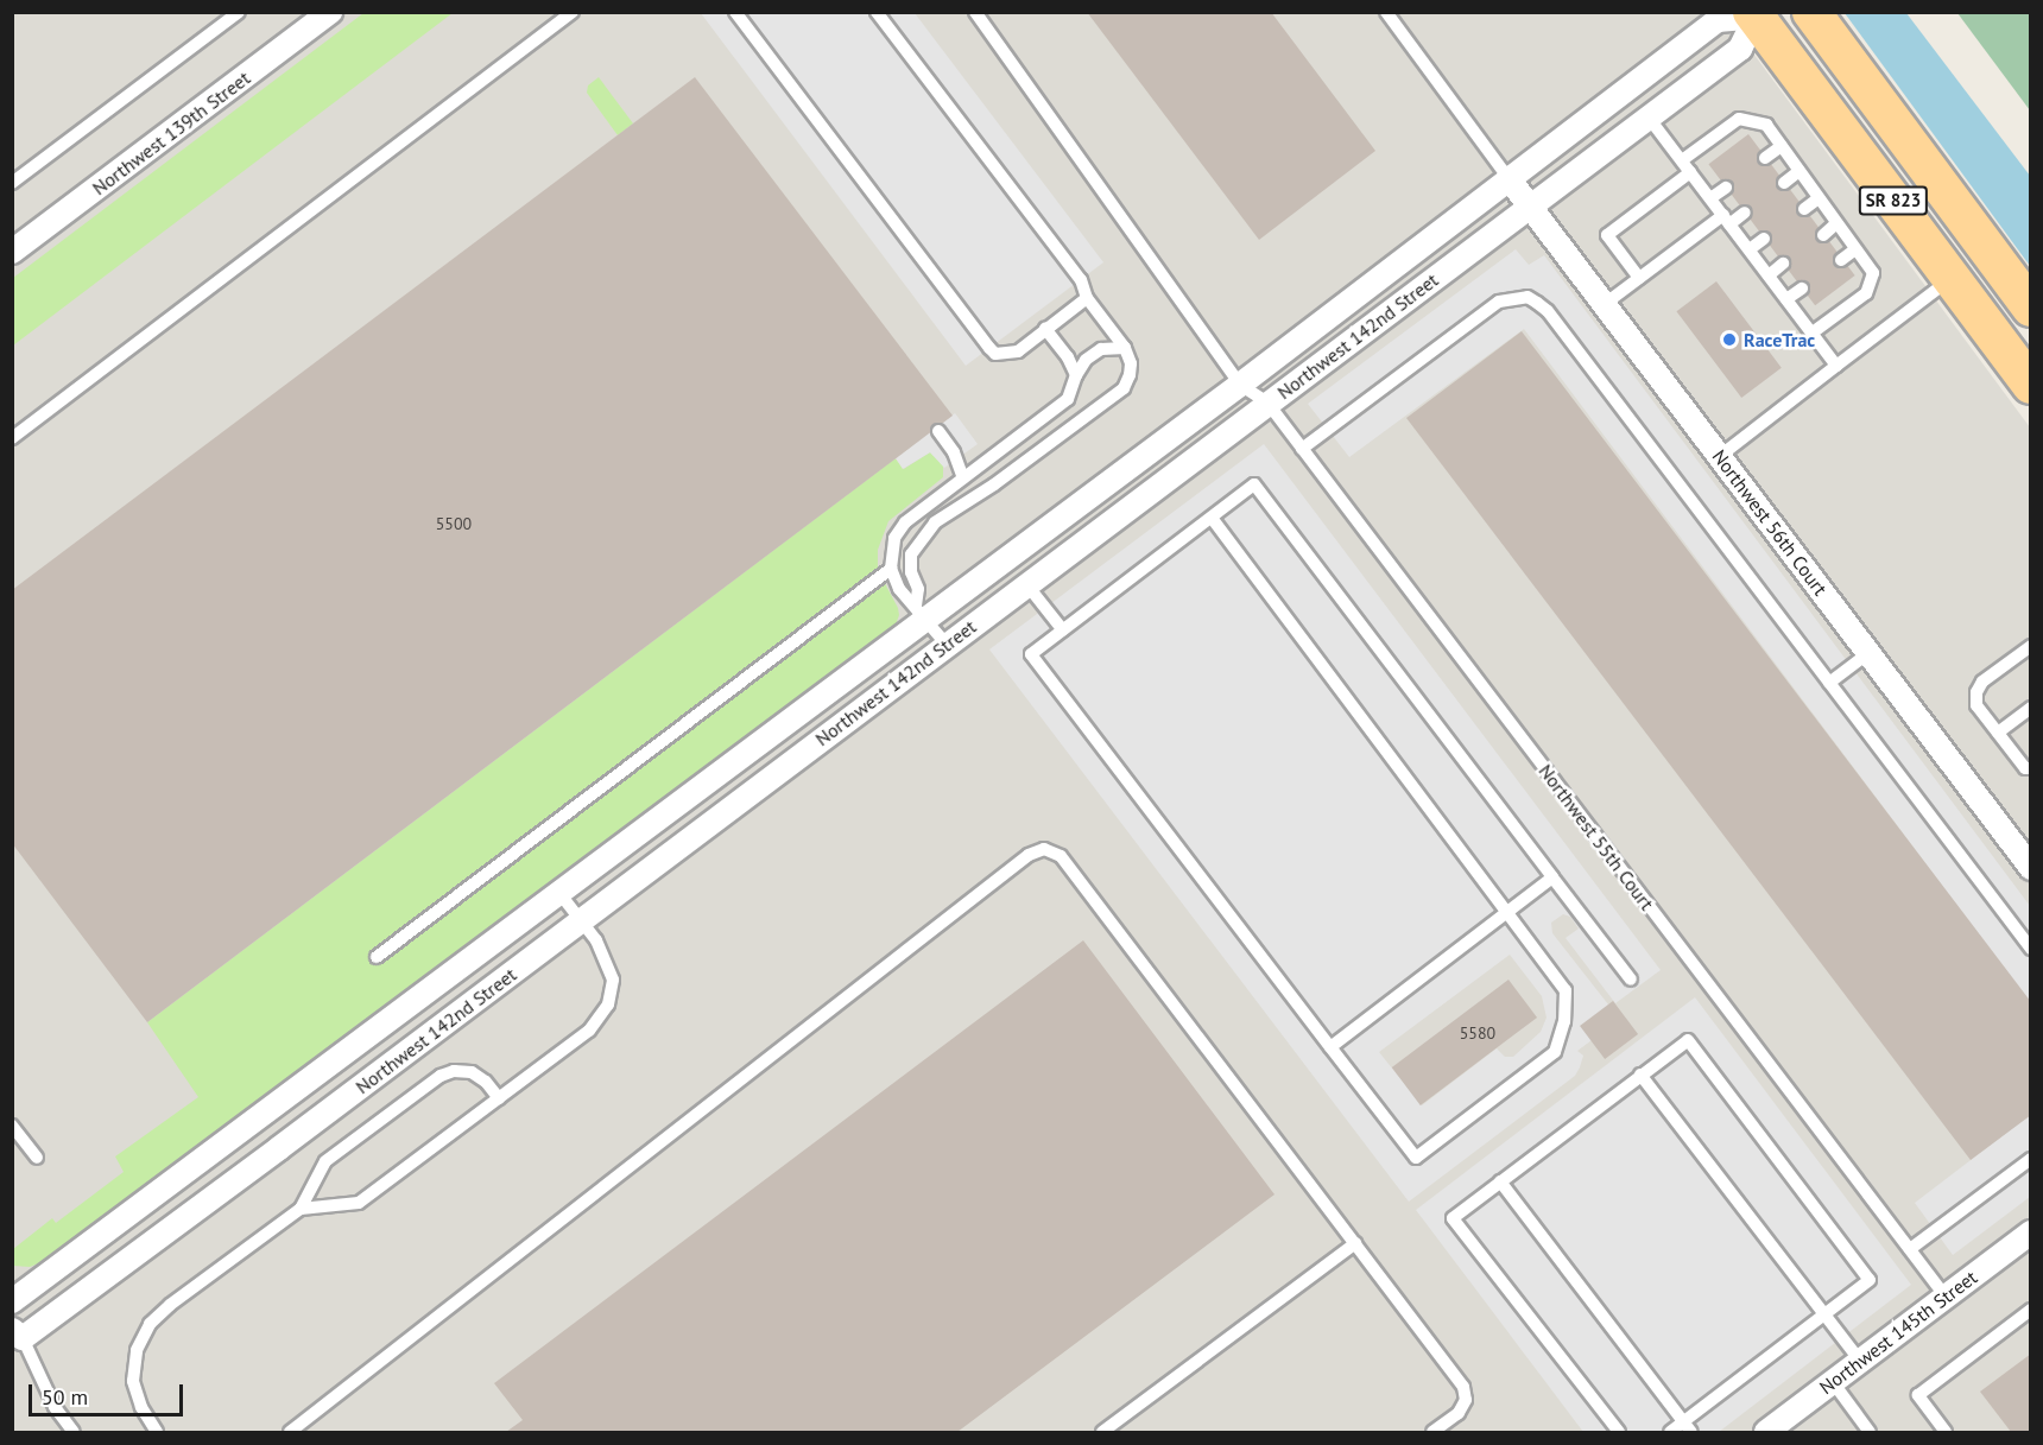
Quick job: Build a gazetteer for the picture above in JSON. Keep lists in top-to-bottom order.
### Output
{
  "streets": {
    "main road": ["SR 823"],
    "street": [
      "Northwest 139th Street",
      "Northwest 142nd Street",
      "Northwest 56th Court",
      "Northwest 145th Street"
    ],
    "lane": ["Northwest 55th Court"]
  },
  "crossings": [
    ["SR 823", "Northwest 142nd Street"],
    ["Northwest 142nd Street", "Northwest 56th Court"],
    ["Northwest 142nd Street", "Northwest 55th Court"],
    ["Northwest 55th Court", "Northwest 145th Street"]
  ],
  "places": ["RaceTrac"],
  "house_numbers": ["5500", "5580"],
  "scale_bar": "50 m"
}
